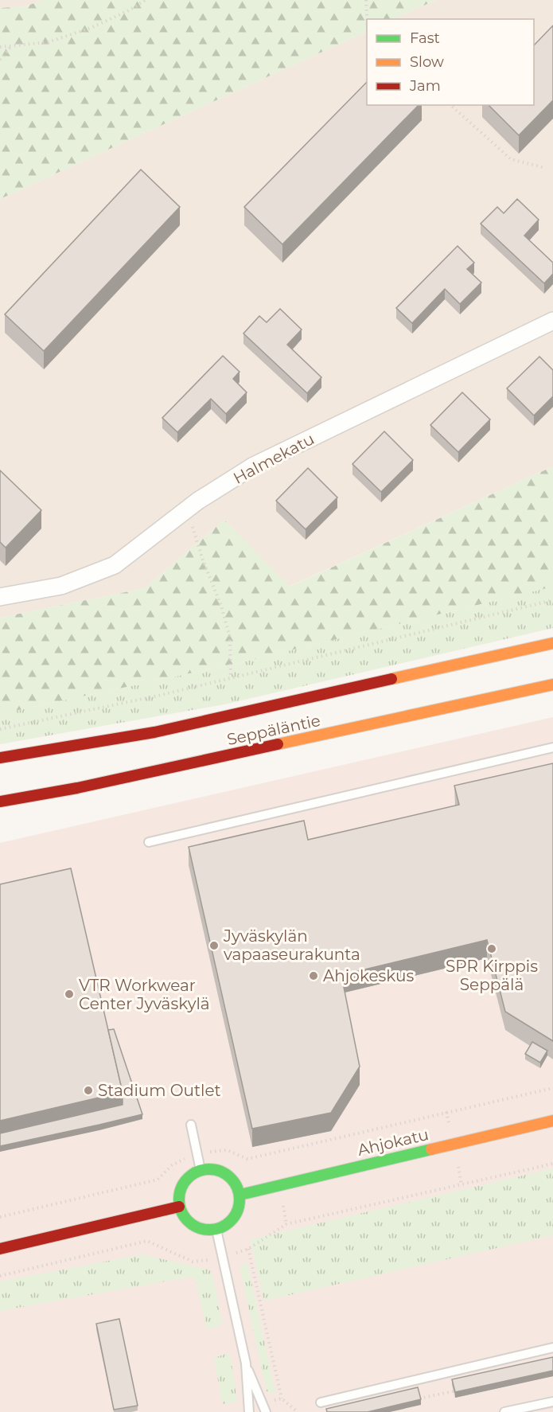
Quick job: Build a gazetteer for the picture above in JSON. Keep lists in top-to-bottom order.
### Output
{
  "streets": {
    "main road": ["Seppäläntie", "Ahjokatu"],
    "street": ["Halmekatu"]
  },
  "places": [
    "Jyväskylän vapaaseurakunta",
    "SPR Kirppis Seppälä",
    "Ahjokeskus",
    "VTR Workwear Center Jyväskylä",
    "Stadium Outlet"
  ],
  "legend": ["Fast", "Slow", "Jam"]
}
